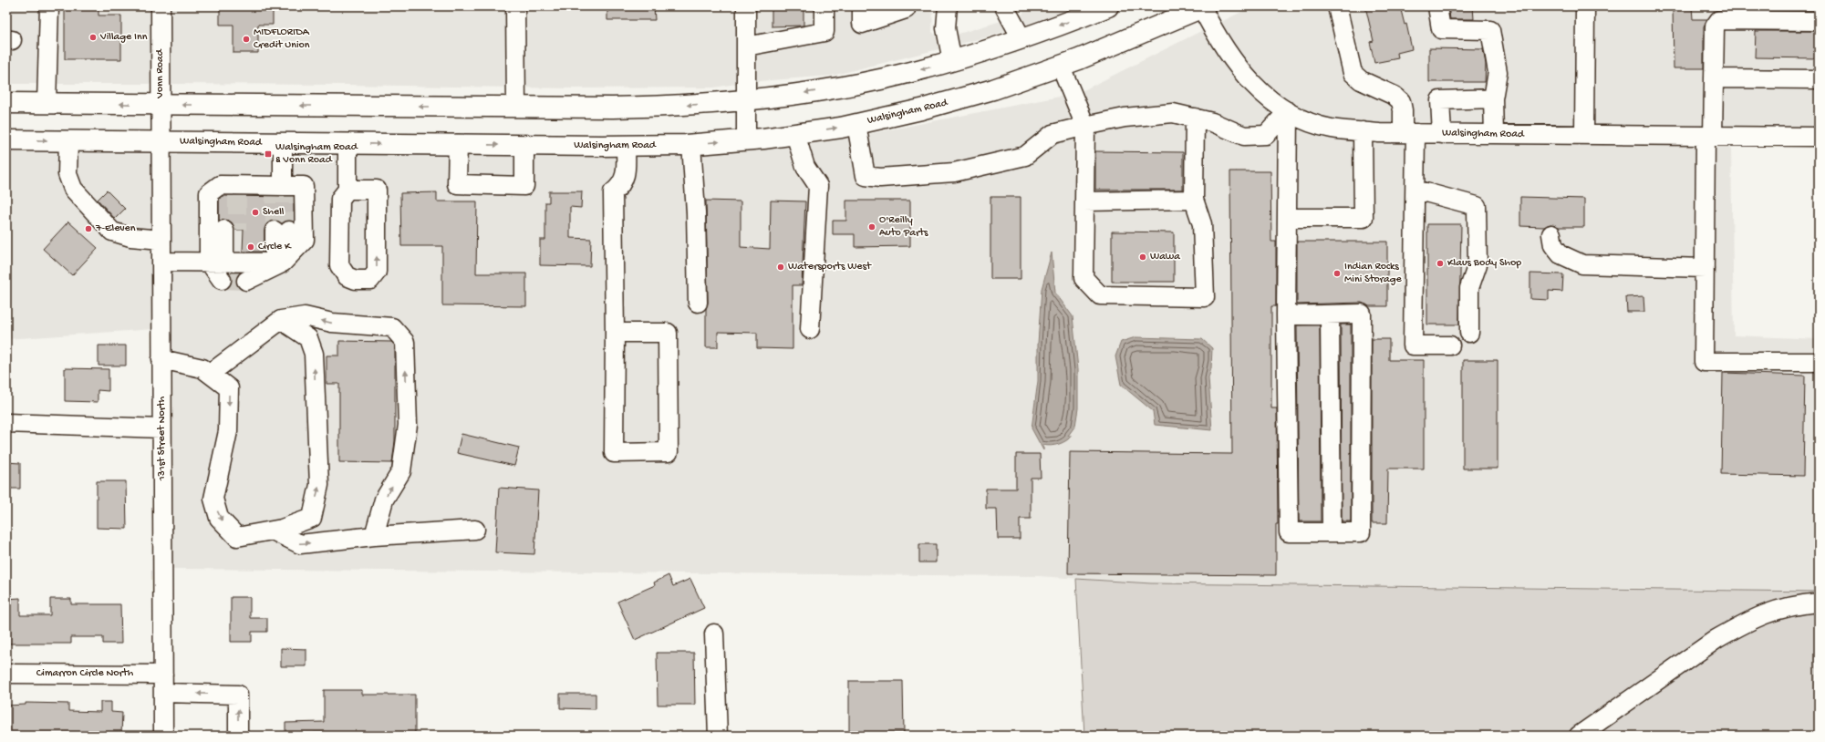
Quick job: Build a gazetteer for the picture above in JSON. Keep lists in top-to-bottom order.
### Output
{
  "streets": {
    "main road": ["Walsingham Road"],
    "street": ["Vonn Road", "131st Street North", "Cimarron Circle North"]
  },
  "crossings": [
    ["Vonn Road", "Walsingham Road"],
    ["Vonn Road", "131st Street North"],
    ["Walsingham Road", "131st Street North"],
    ["131st Street North", "Cimarron Circle North"]
  ],
  "places": {
    "other": [
      "Village Inn",
      "MIDFLORIDA Credit Union",
      "Shell",
      "O'Reilly Auto Parts",
      "7-Eleven",
      "Circle K",
      "Wawa",
      "Klaus Body Shop",
      "Watersports West",
      "Indian Rocks Mini Storage"
    ],
    "transit": ["Walsingham Road & Vonn Road"]
  }
}
